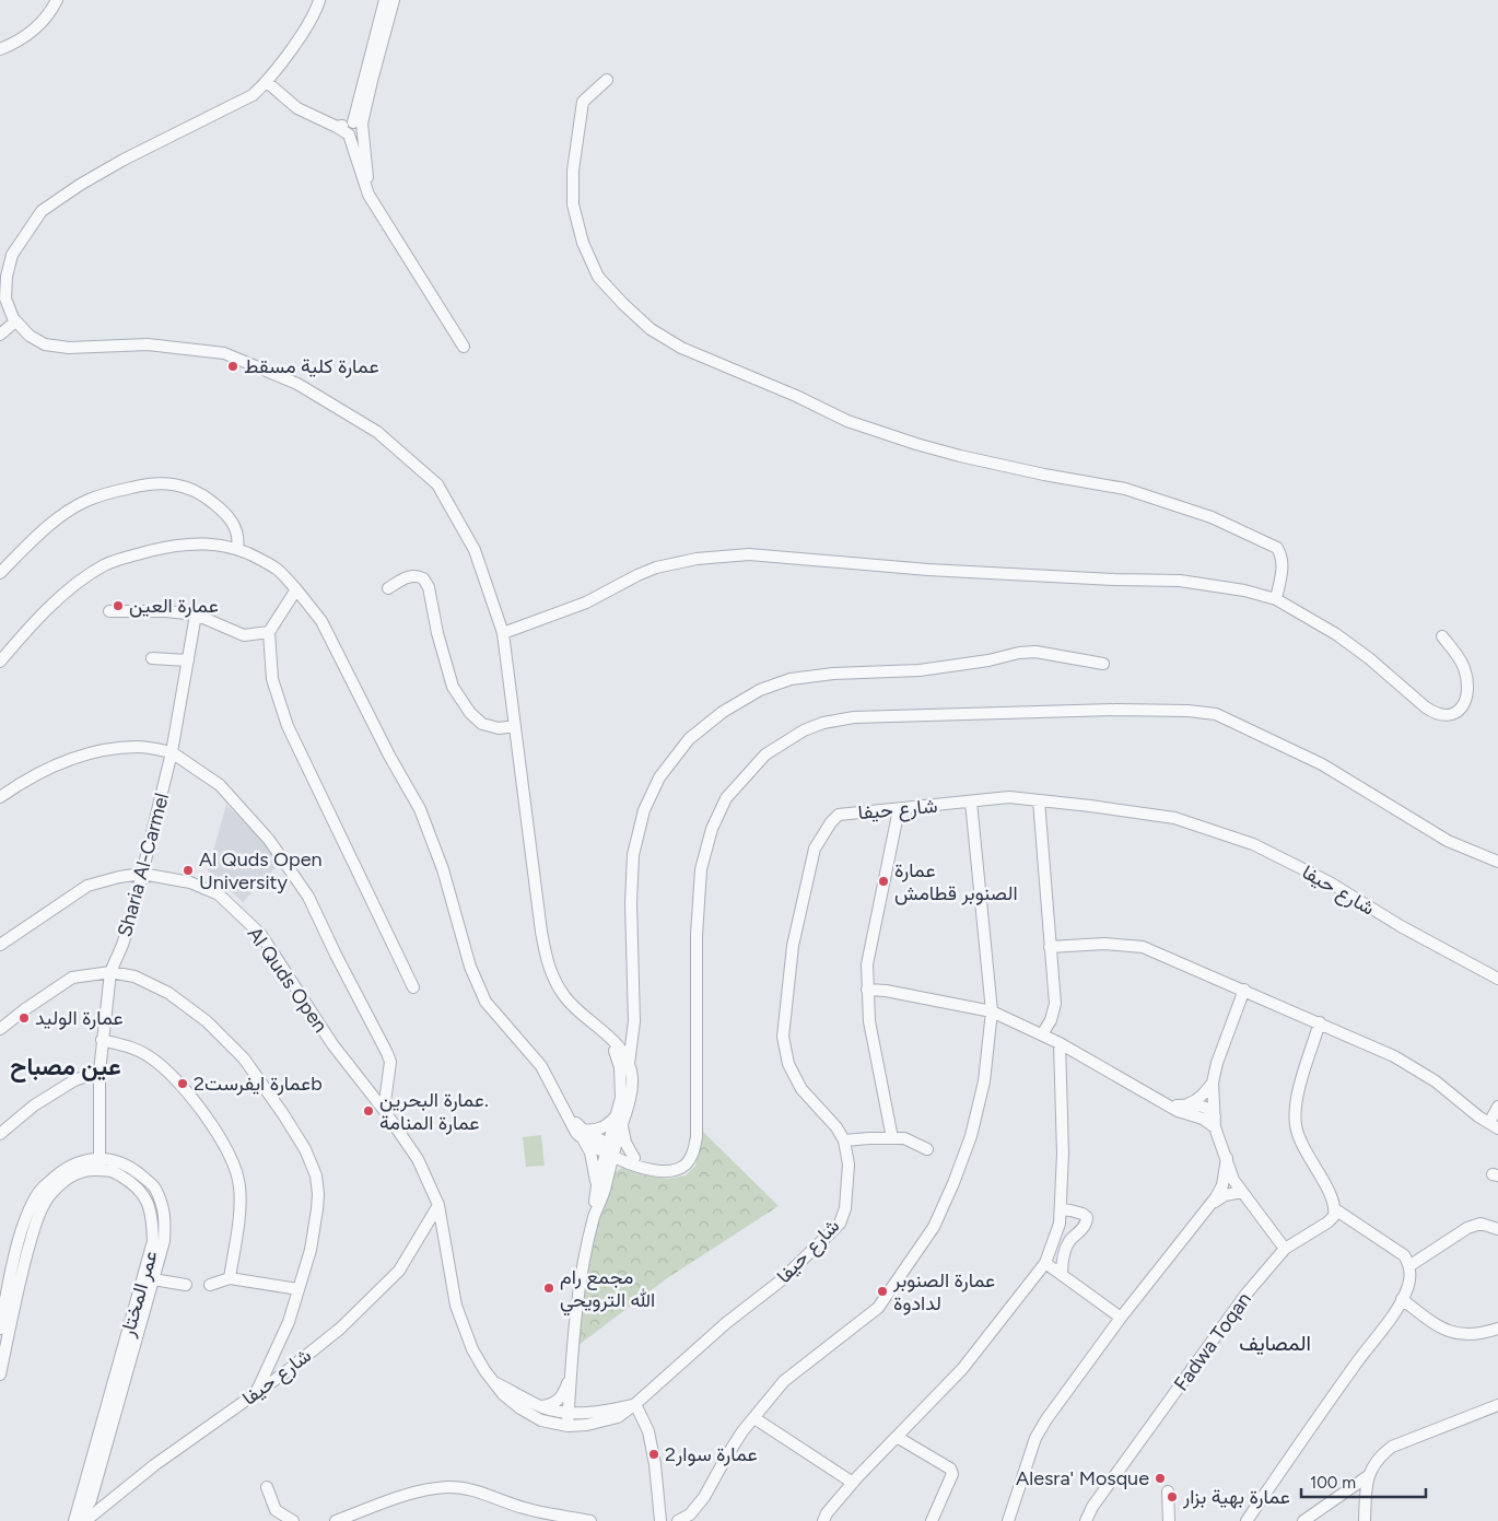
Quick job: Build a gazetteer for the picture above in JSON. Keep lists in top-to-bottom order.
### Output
{
  "streets": {
    "street": [
      "شارع حيفا",
      "Sharia Al-Carmel",
      "Al Quds Open",
      "عمر المختار",
      "Fadwa Toqan"
    ]
  },
  "crossings": [
    ["شارع حيفا", "Al Quds Open"],
    ["Sharia Al-Carmel", "Al Quds Open"]
  ],
  "districts": ["عين مصباح", "المصايف"],
  "places": [
    "عمارة كلية مسقط",
    "عمارة العين",
    "Al Quds Open University",
    "عمارة الصنوبر قطامش",
    "عمارة الوليد",
    "عمارة ايفرست2b",
    "عمارة البحرين. عمارة المنامة",
    "مجمع رام الله الترويحي",
    "عمارة الصنوبر لدادوة",
    "عمارة سوار2",
    "Alesra' Mosque",
    "عمارة بهية بزار"
  ],
  "scale_bar": "100 m"
}
